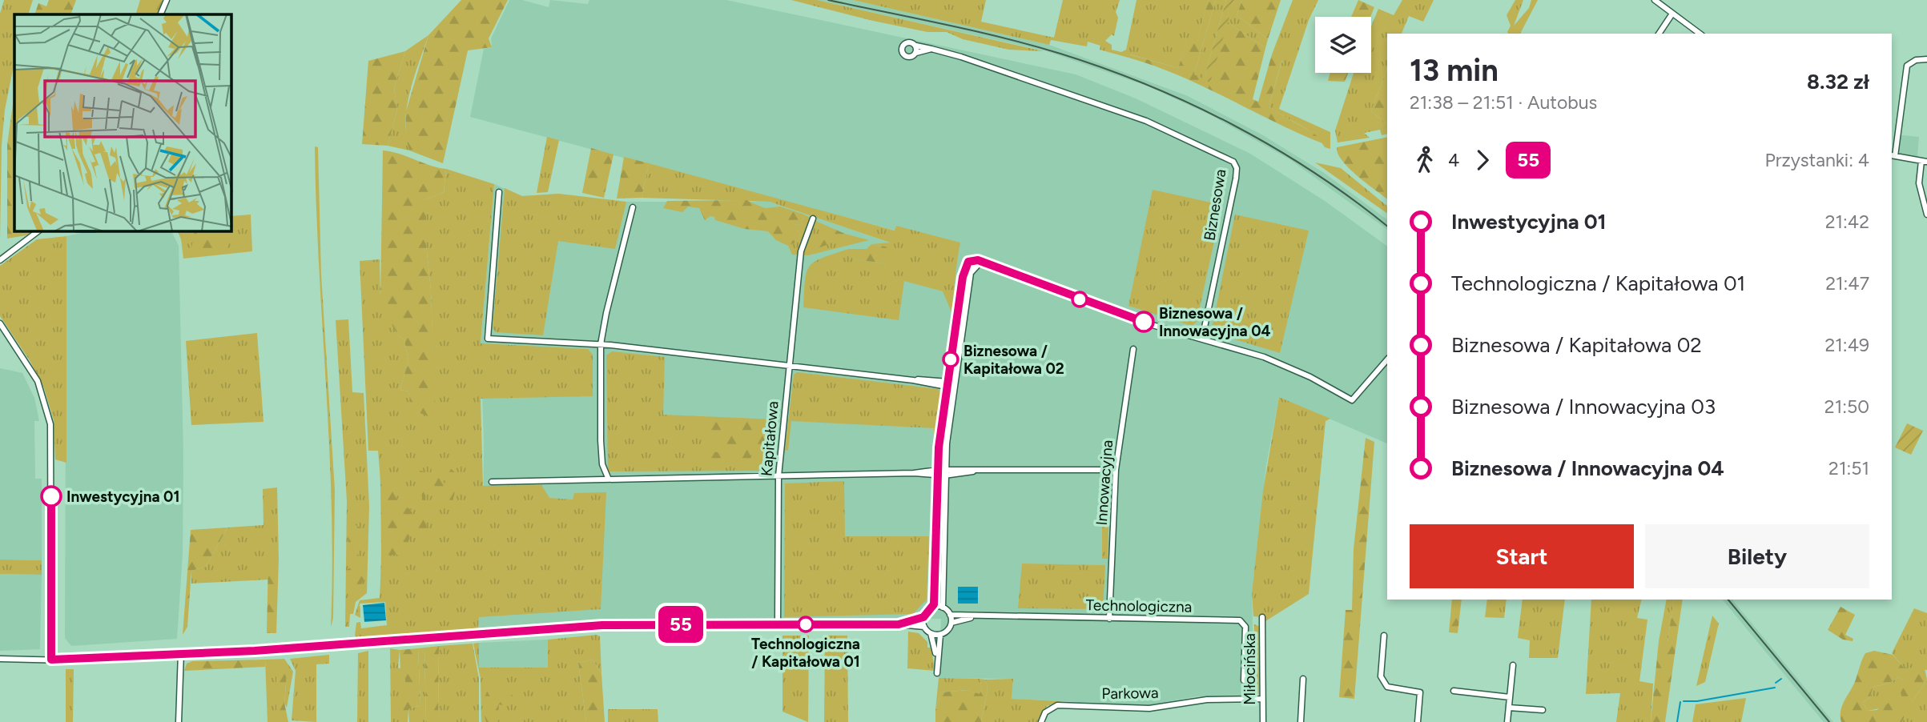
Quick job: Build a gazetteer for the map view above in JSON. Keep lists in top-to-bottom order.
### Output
{
  "streets": {
    "street": [
      "Biznesowa",
      "Kapitałowa",
      "Innowacyjna",
      "Technologiczna",
      "Miłocińska",
      "Parkowa"
    ]
  },
  "crossings": [
    ["Innowacyjna", "Technologiczna"],
    ["Miłocińska", "Parkowa"]
  ],
  "places": [
    "Biznesowa / Innowacyjna 04",
    "Biznesowa / Kapitałowa 02",
    "Inwestycyjna 01",
    "Technologiczna / Kapitałowa 01"
  ],
  "lines": ["bus line 55"],
  "page": {
    "on_map": "55",
    "heading": ["13 min", "21:38 – 21:51 · Autobus", "8.32 zł"],
    "legs": ["4", "55", "Przystanki: 4"],
    "list": [
      {
        "name": "Inwestycyjna 01",
        "value": "21:42"
      },
      {
        "name": "Technologiczna / Kapitałowa 01",
        "value": "21:47"
      },
      {
        "name": "Biznesowa / Kapitałowa 02",
        "value": "21:49"
      },
      {
        "name": "Biznesowa / Innowacyjna 03",
        "value": "21:50"
      },
      {
        "name": "Biznesowa / Innowacyjna 04",
        "value": "21:51"
      }
    ],
    "buttons": ["Start", "Bilety"]
  }
}
